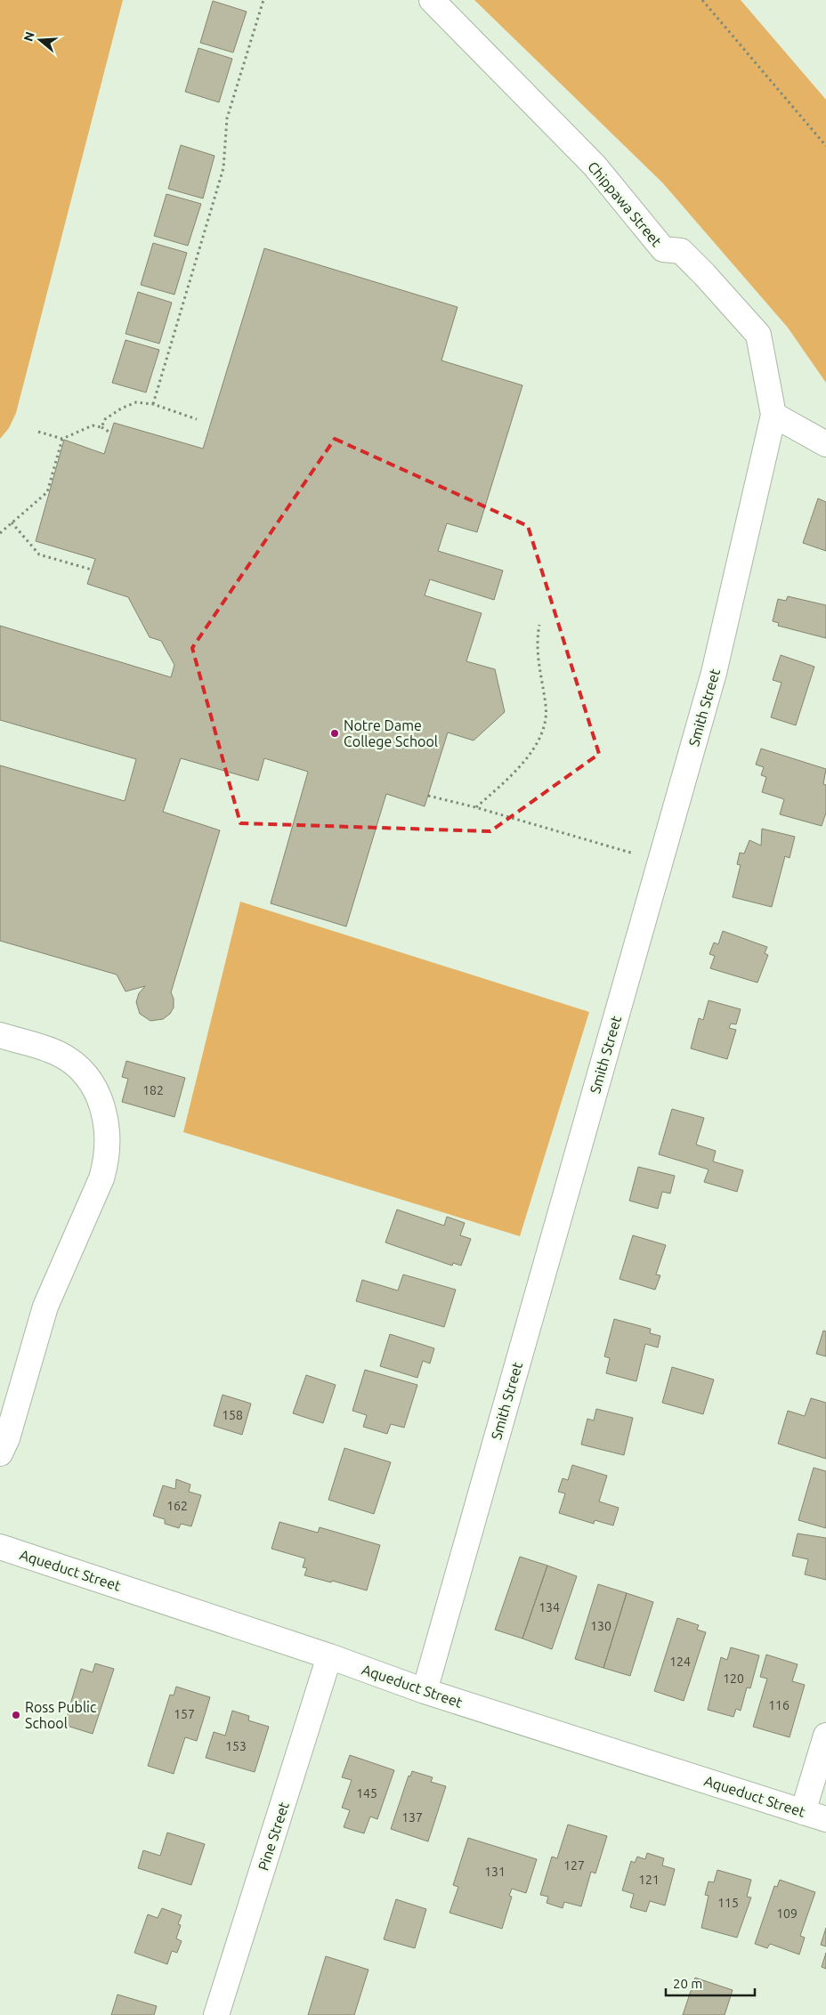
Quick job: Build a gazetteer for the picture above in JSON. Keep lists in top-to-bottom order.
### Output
{
  "streets": {
    "street": [
      "Chippawa Street",
      "Smith Street",
      "Aqueduct Street",
      "Pine Street"
    ]
  },
  "crossings": [
    ["Chippawa Street", "Smith Street"],
    ["Smith Street", "Aqueduct Street"],
    ["Aqueduct Street", "Pine Street"]
  ],
  "places": ["Notre Dame College School", "Ross Public School"],
  "house_numbers": [
    "182",
    "158",
    "162",
    "134",
    "130",
    "124",
    "120",
    "116",
    "157",
    "153",
    "145",
    "137",
    "127",
    "131",
    "121",
    "115",
    "109"
  ],
  "scale_bar": "20 m",
  "north": "left"
}
